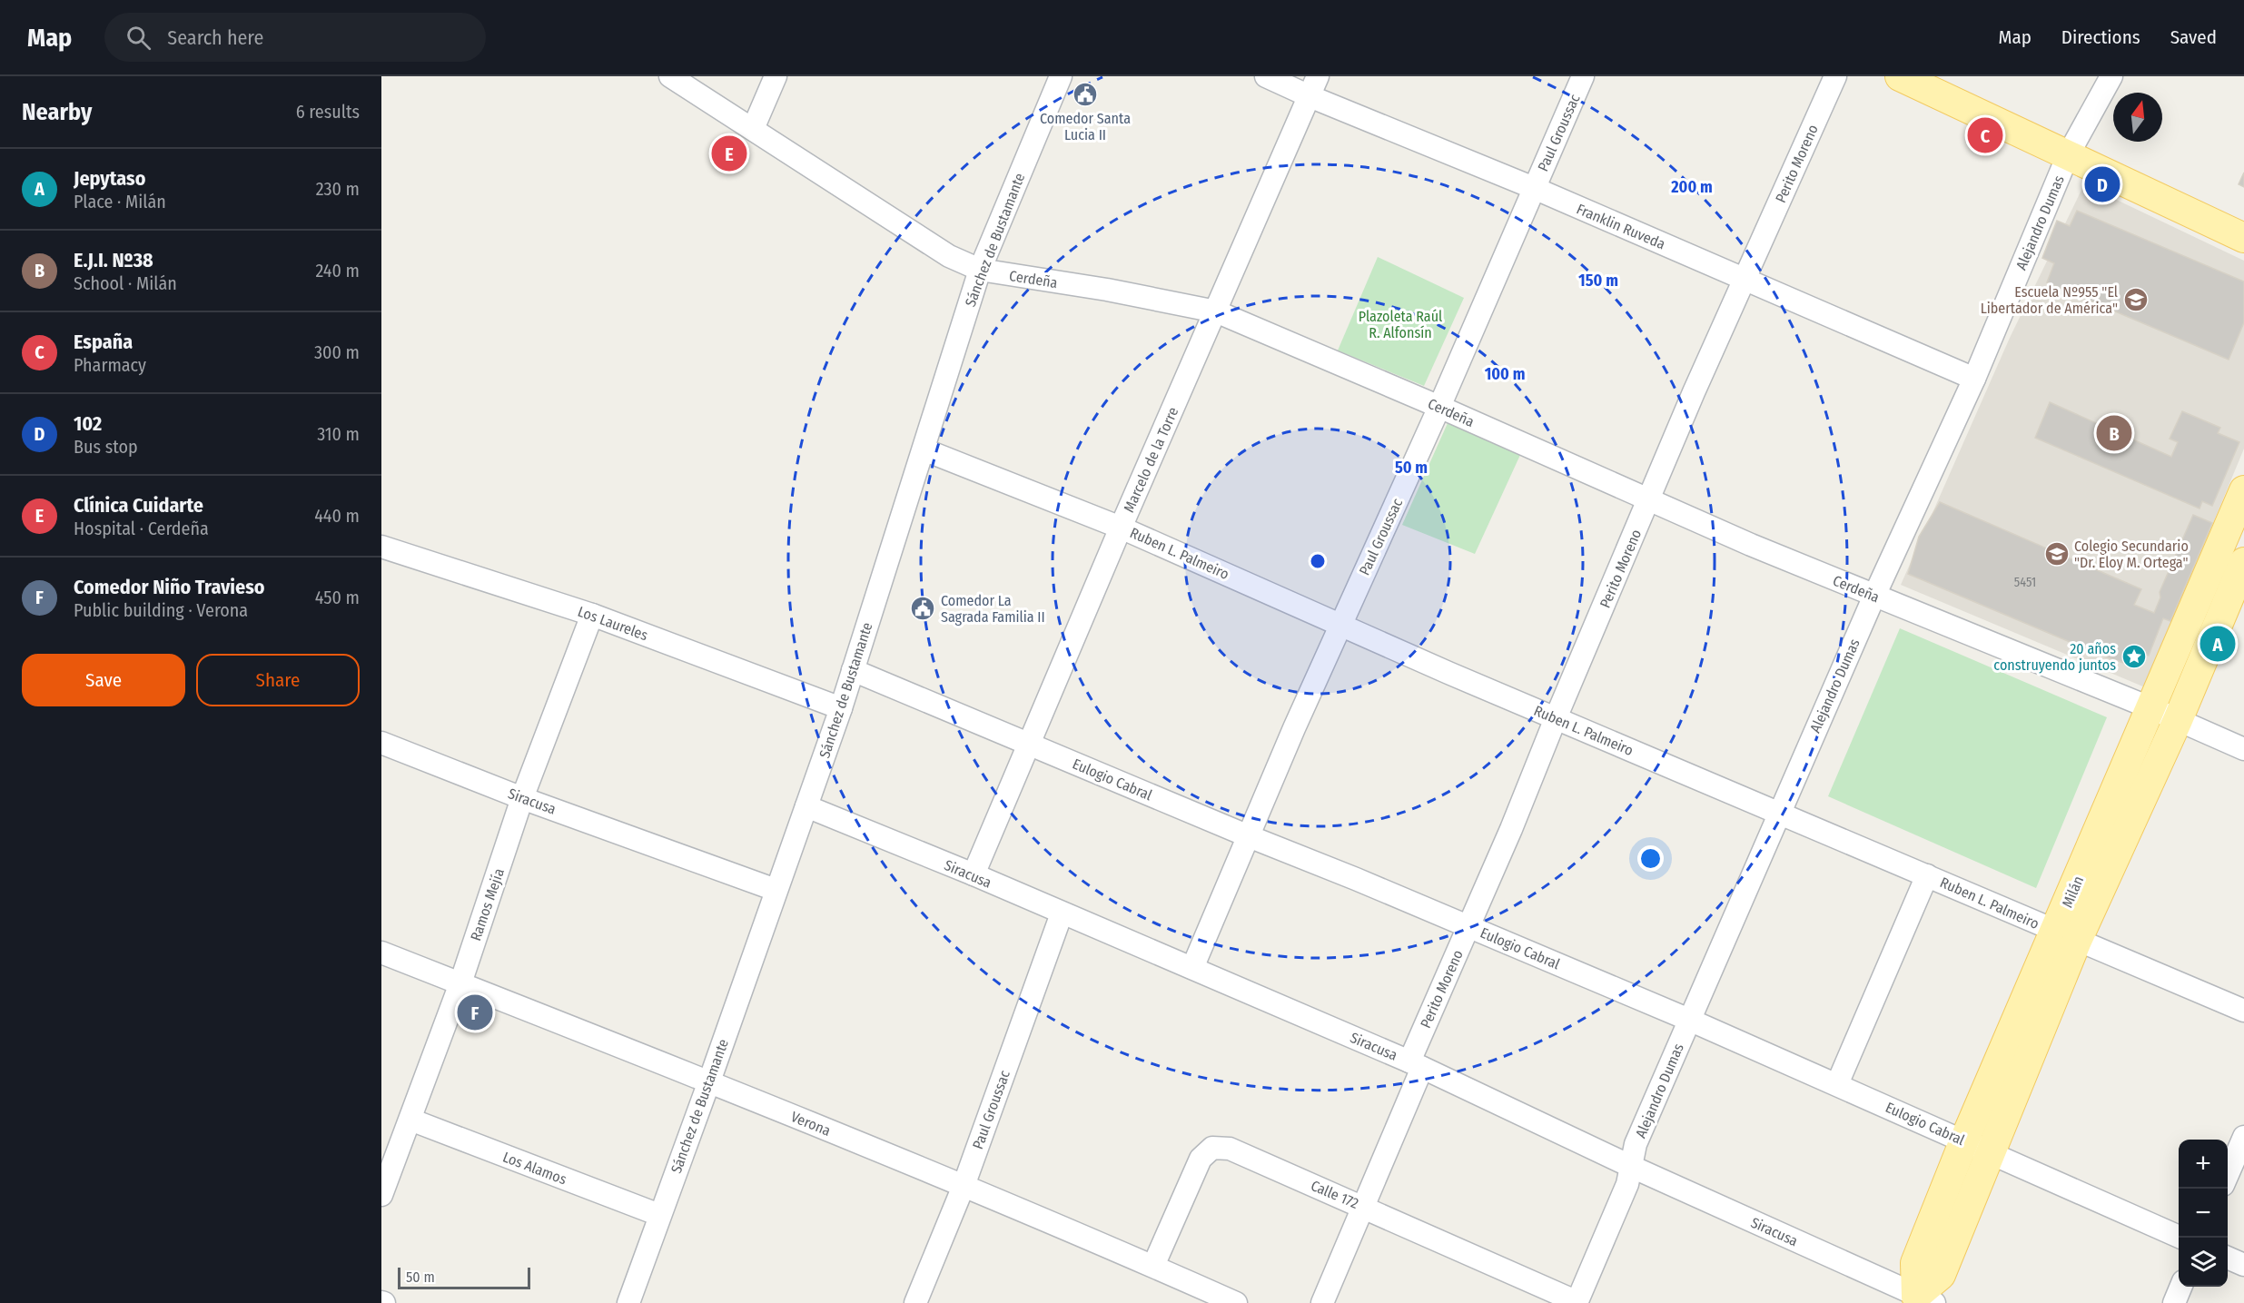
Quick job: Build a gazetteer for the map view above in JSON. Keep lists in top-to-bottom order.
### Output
{
  "streets": {
    "main road": ["Milán"],
    "street": [
      "Paul Groussac",
      "Perito Moreno",
      "Alejandro Dumas",
      "Franklin Ruveda",
      "Sánchez de Bustamante",
      "Cerdeña",
      "Marcelo de la Torre",
      "Ruben L. Palmeiro",
      "Los Laureles",
      "Eulogio Cabral",
      "Siracusa",
      "Ramos Mejía",
      "Verona",
      "Los Alamos",
      "Calle 172"
    ]
  },
  "crossings": [
    ["Paul Groussac", "Franklin Ruveda"],
    ["Paul Groussac", "Cerdeña"],
    ["Paul Groussac", "Ruben L. Palmeiro"],
    ["Paul Groussac", "Eulogio Cabral"],
    ["Paul Groussac", "Siracusa"],
    ["Paul Groussac", "Verona"],
    ["Perito Moreno", "Franklin Ruveda"],
    ["Perito Moreno", "Cerdeña"],
    ["Perito Moreno", "Ruben L. Palmeiro"],
    ["Perito Moreno", "Eulogio Cabral"],
    ["Perito Moreno", "Siracusa"],
    ["Perito Moreno", "Calle 172"],
    ["Alejandro Dumas", "Franklin Ruveda"],
    ["Alejandro Dumas", "Cerdeña"],
    ["Alejandro Dumas", "Ruben L. Palmeiro"],
    ["Alejandro Dumas", "Eulogio Cabral"],
    ["Alejandro Dumas", "Siracusa"],
    ["Alejandro Dumas", "Calle 172"],
    ["Franklin Ruveda", "Marcelo de la Torre"],
    ["Sánchez de Bustamante", "Cerdeña"],
    ["Sánchez de Bustamante", "Ruben L. Palmeiro"],
    ["Sánchez de Bustamante", "Los Laureles"],
    ["Sánchez de Bustamante", "Eulogio Cabral"],
    ["Sánchez de Bustamante", "Siracusa"],
    ["Sánchez de Bustamante", "Verona"],
    ["Sánchez de Bustamante", "Los Alamos"],
    ["Cerdeña", "Marcelo de la Torre"],
    ["Cerdeña", "Milán"],
    ["Marcelo de la Torre", "Ruben L. Palmeiro"],
    ["Marcelo de la Torre", "Eulogio Cabral"],
    ["Marcelo de la Torre", "Siracusa"],
    ["Ruben L. Palmeiro", "Milán"],
    ["Los Laureles", "Ramos Mejía"],
    ["Eulogio Cabral", "Milán"],
    ["Siracusa", "Milán"],
    ["Siracusa", "Ramos Mejía"],
    ["Ramos Mejía", "Verona"],
    ["Ramos Mejía", "Los Alamos"],
    ["Verona", "Calle 172"]
  ],
  "parks": ["Plazoleta Raúl R. Alfonsín"],
  "places": {
    "public building": ["Comedor Santa Lucia II", "Comedor La Sagrada Familia II"],
    "school or university": ["Escuela Nº955 \"El Libertador de América\"", "Colegio Secundario \"Dr. Eloy M. Ortega\""],
    "place": ["20 años construyendo juntos"]
  },
  "house_numbers": ["5451"],
  "scale_bar": "50 m",
  "north": "top",
  "page": {
    "header": "Map",
    "search": "Search here",
    "nav": ["Map", "Directions", "Saved"],
    "heading": ["Nearby", "6 results"],
    "pins": [
      "C",
      "E",
      "D",
      "B",
      "A",
      "F"
    ],
    "list": [
      {
        "mark": "A",
        "name": "Jepytaso",
        "note": "Place · Milán",
        "value": "230 m"
      },
      {
        "mark": "B",
        "name": "E.J.I. Nº38",
        "note": "School · Milán",
        "value": "240 m"
      },
      {
        "mark": "C",
        "name": "España",
        "note": "Pharmacy",
        "value": "300 m"
      },
      {
        "mark": "D",
        "name": "102",
        "note": "Bus stop",
        "value": "310 m"
      },
      {
        "mark": "E",
        "name": "Clínica Cuidarte",
        "note": "Hospital · Cerdeña",
        "value": "440 m"
      },
      {
        "mark": "F",
        "name": "Comedor Niño Travieso",
        "note": "Public building · Verona",
        "value": "450 m"
      }
    ],
    "buttons": ["Save", "Share"],
    "map_buttons": ["+", "−"],
    "scale": "50 m"
  },
  "rings": [
    "200 m",
    "150 m",
    "100 m",
    "50 m"
  ]
}
